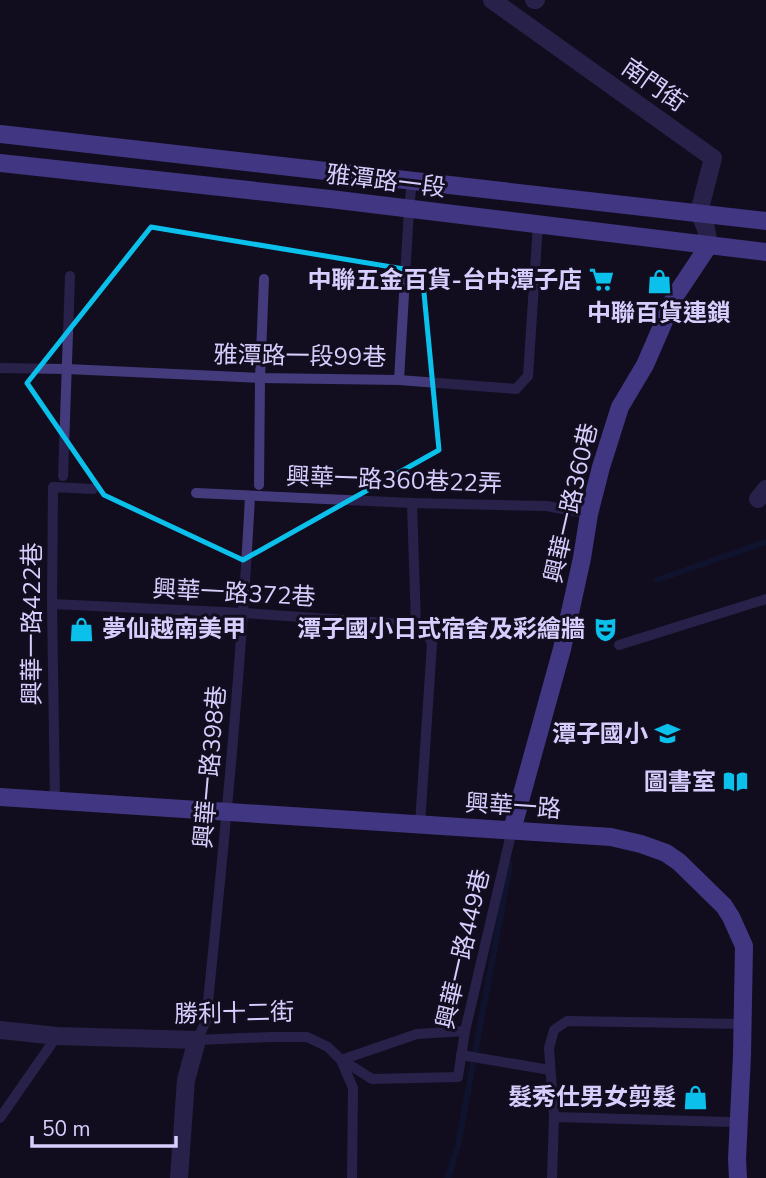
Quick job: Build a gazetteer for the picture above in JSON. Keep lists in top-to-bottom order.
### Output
{
  "streets": {
    "street": [
      "南門街",
      "雅潭路一段",
      "興華一路360巷",
      "興華一路",
      "勝利十二街"
    ],
    "lane": [
      "雅潭路一段99巷",
      "興華一路360巷22弄",
      "興華一路372巷",
      "興華一路422巷",
      "興華一路398巷",
      "興華一路449巷"
    ]
  },
  "crossings": [
    ["南門街", "雅潭路一段"],
    ["雅潭路一段", "雅潭路一段99巷"],
    ["雅潭路一段", "興華一路360巷"],
    ["興華一路360巷22弄", "興華一路360巷"],
    ["興華一路360巷22弄", "興華一路398巷"],
    ["興華一路360巷", "興華一路"],
    ["興華一路360巷", "興華一路449巷"],
    ["興華一路372巷", "興華一路422巷"],
    ["興華一路372巷", "興華一路398巷"],
    ["興華一路422巷", "興華一路"],
    ["興華一路398巷", "興華一路"],
    ["興華一路398巷", "勝利十二街"],
    ["興華一路", "興華一路449巷"],
    ["興華一路449巷", "勝利十二街"]
  ],
  "places": {
    "supermarket": ["中聯五金百貨-台中潭子店"],
    "shop": ["中聯百貨連鎖", "夢仙越南美甲", "髮秀仕男女剪髮"],
    "theatre": ["潭子國小日式宿舍及彩繪牆"],
    "school or university": ["潭子國小"],
    "library": ["圖書室"]
  },
  "scale_bar": "50 m"
}
